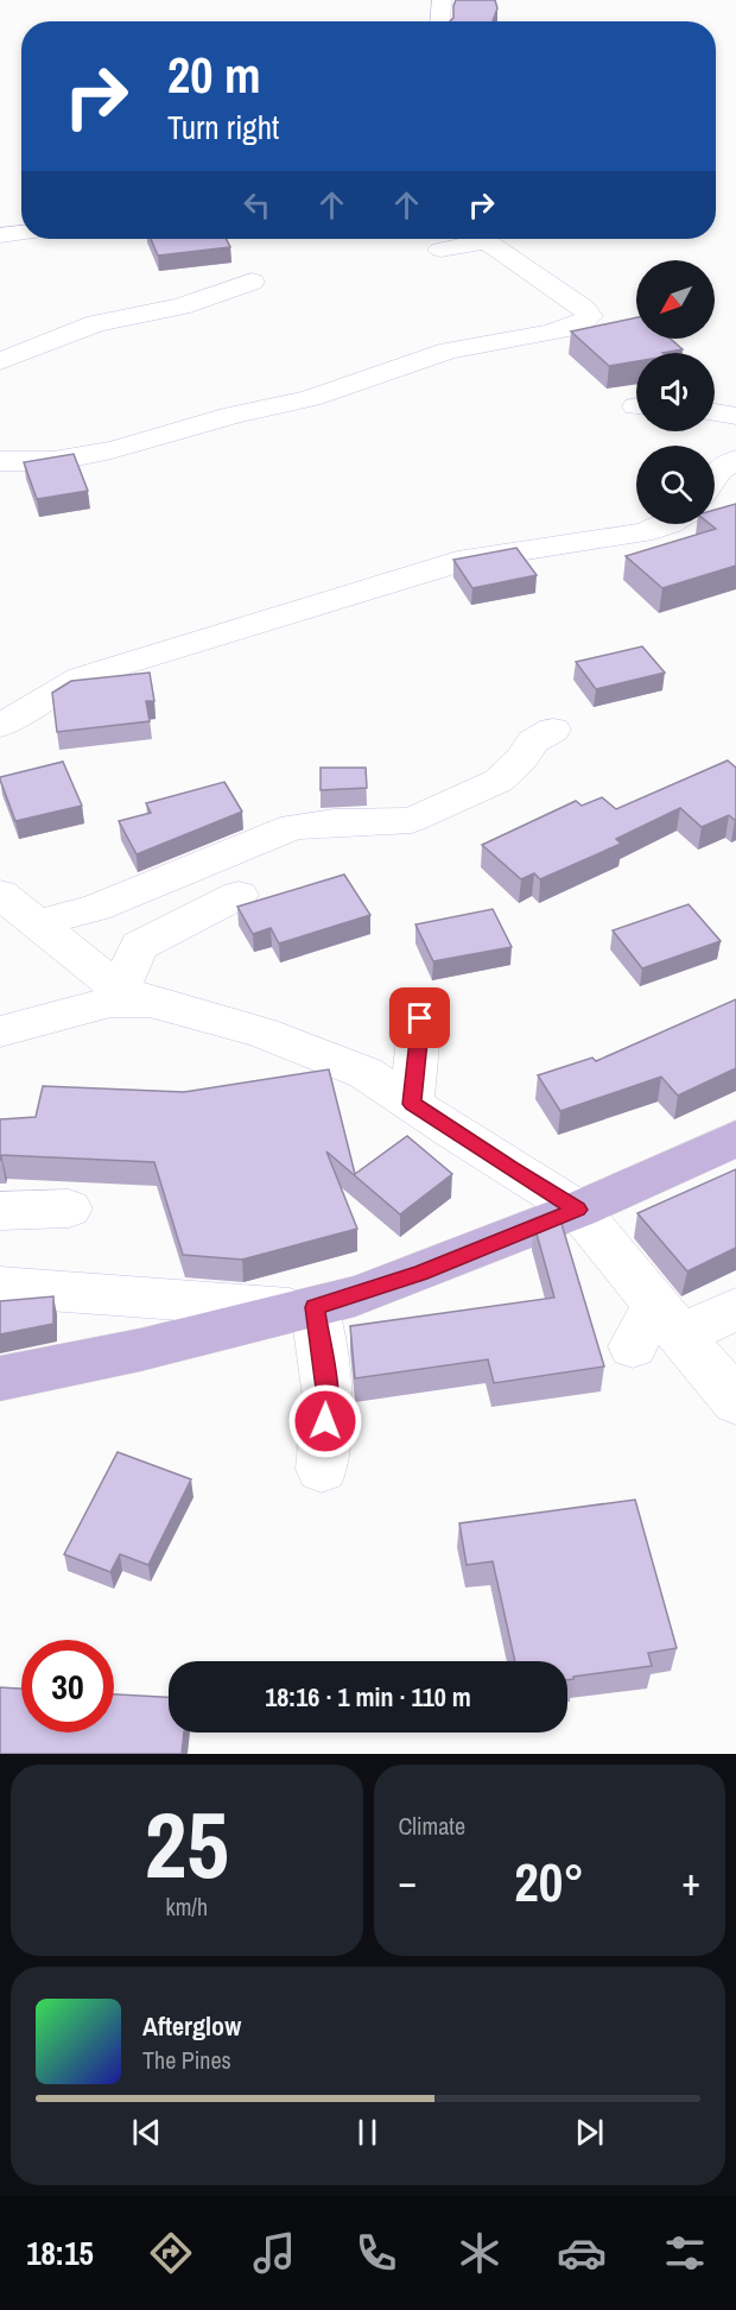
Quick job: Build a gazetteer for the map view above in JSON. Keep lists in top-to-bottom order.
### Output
{
  "north": "bottom left",
  "page": {
    "turn": ["20 m", "Turn right"],
    "limit": "30",
    "trip": "18:16 · 1 min · 110 m",
    "tile": [
      ["25", "km/h"],
      "Climate"
    ],
    "heat": ["−", "20°", "+"],
    "song": ["Afterglow", "The Pines"],
    "tabs": "18:15"
  }
}
